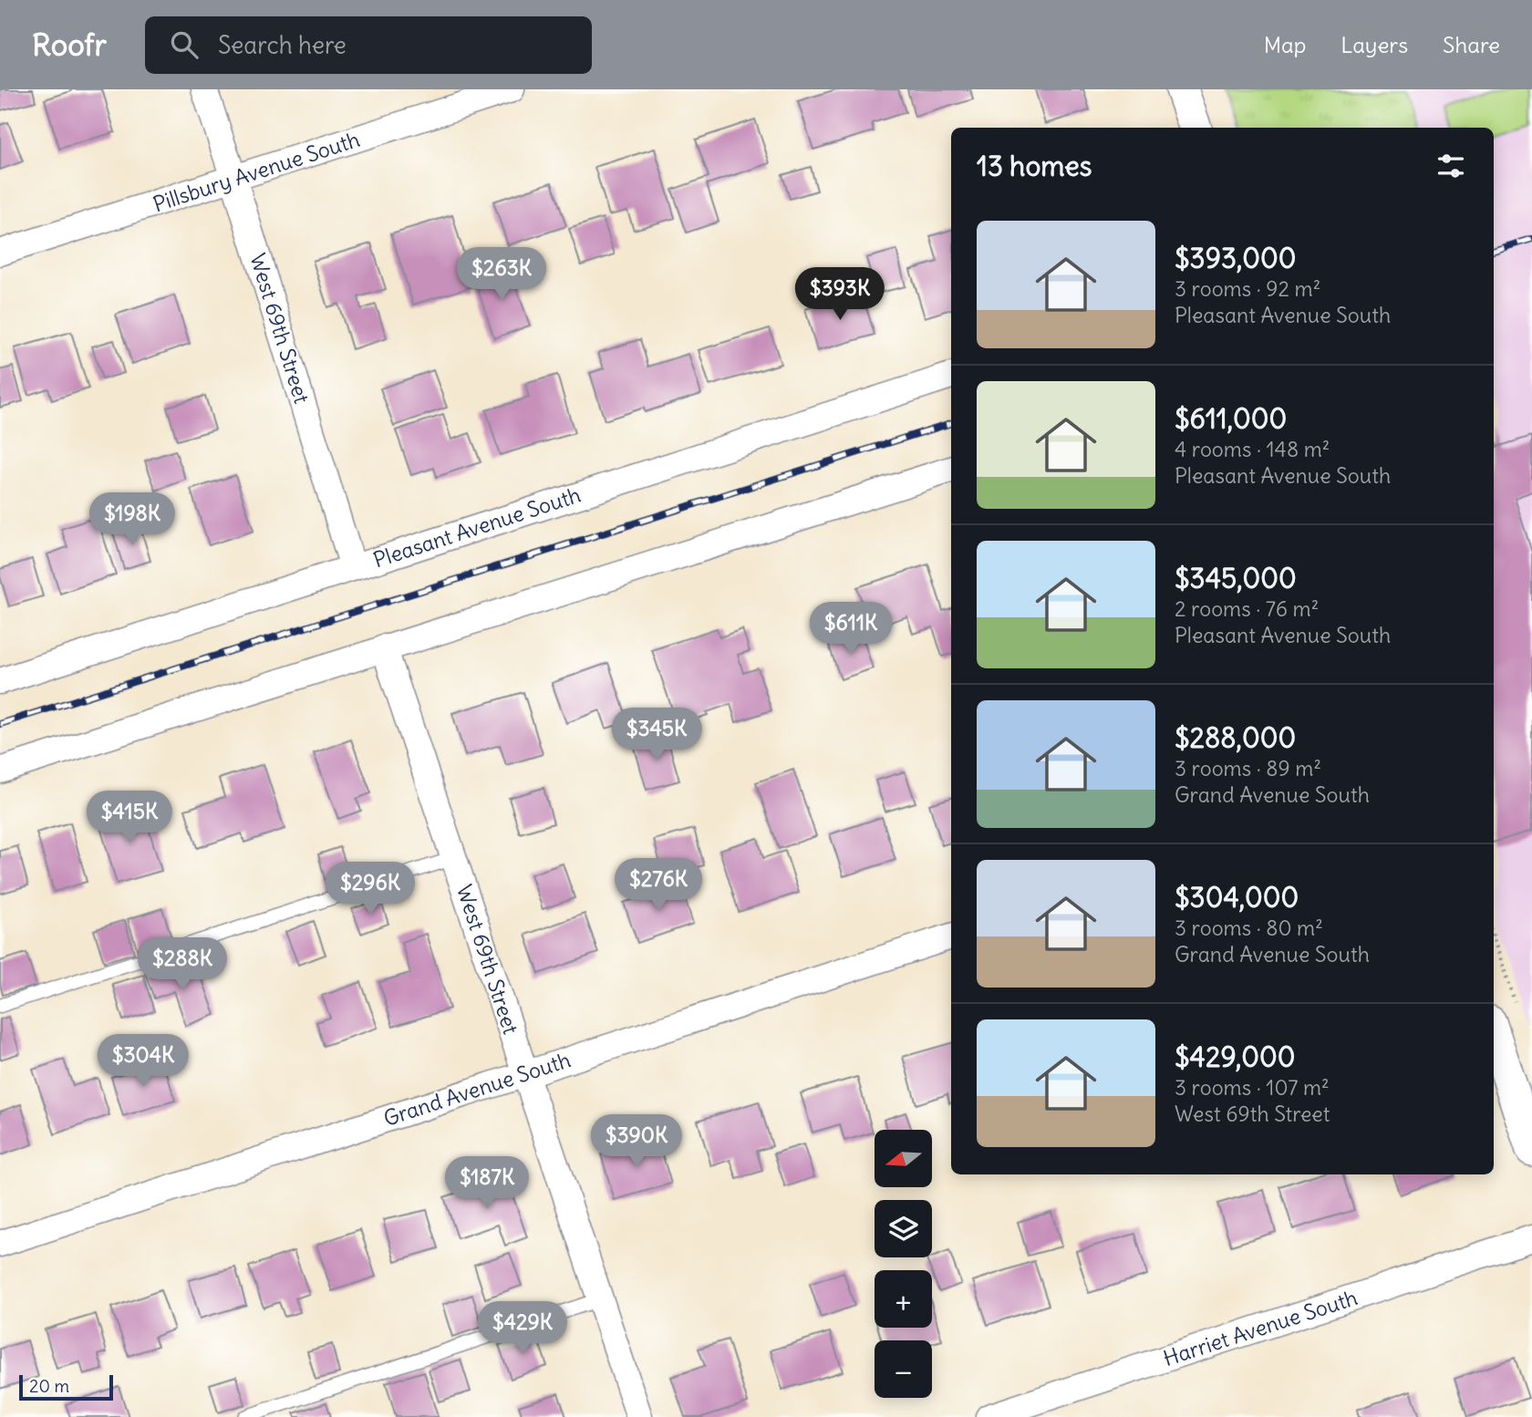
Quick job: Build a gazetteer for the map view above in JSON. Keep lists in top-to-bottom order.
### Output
{
  "streets": {
    "street": [
      "Pillsbury Avenue South",
      "West 69th Street",
      "Pleasant Avenue South",
      "Grand Avenue South",
      "Harriet Avenue South"
    ]
  },
  "crossings": [
    ["Pillsbury Avenue South", "West 69th Street"],
    ["West 69th Street", "Pleasant Avenue South"],
    ["West 69th Street", "Grand Avenue South"]
  ],
  "scale_bar": "20 m",
  "north": "left",
  "page": {
    "header": "Roofr",
    "search": "Search here",
    "nav": ["Map", "Layers", "Share"],
    "heading": "13 homes",
    "list": [
      {
        "name": "$393,000",
        "note": "3 rooms · 92 m² · Pleasant Avenue South"
      },
      {
        "name": "$611,000",
        "note": "4 rooms · 148 m² · Pleasant Avenue South"
      },
      {
        "name": "$345,000",
        "note": "2 rooms · 76 m² · Pleasant Avenue South"
      },
      {
        "name": "$288,000",
        "note": "3 rooms · 89 m² · Grand Avenue South"
      },
      {
        "name": "$304,000",
        "note": "3 rooms · 80 m² · Grand Avenue South"
      },
      {
        "name": "$429,000",
        "note": "3 rooms · 107 m² · West 69th Street"
      }
    ],
    "price": [
      "$263K",
      "$393K",
      "$198K",
      "$611K",
      "$345K",
      "$415K",
      "$276K",
      "$296K",
      "$288K",
      "$304K",
      "$390K",
      "$187K",
      "$429K"
    ],
    "map_buttons": ["+", "−"],
    "scale": "20 m"
  }
}
